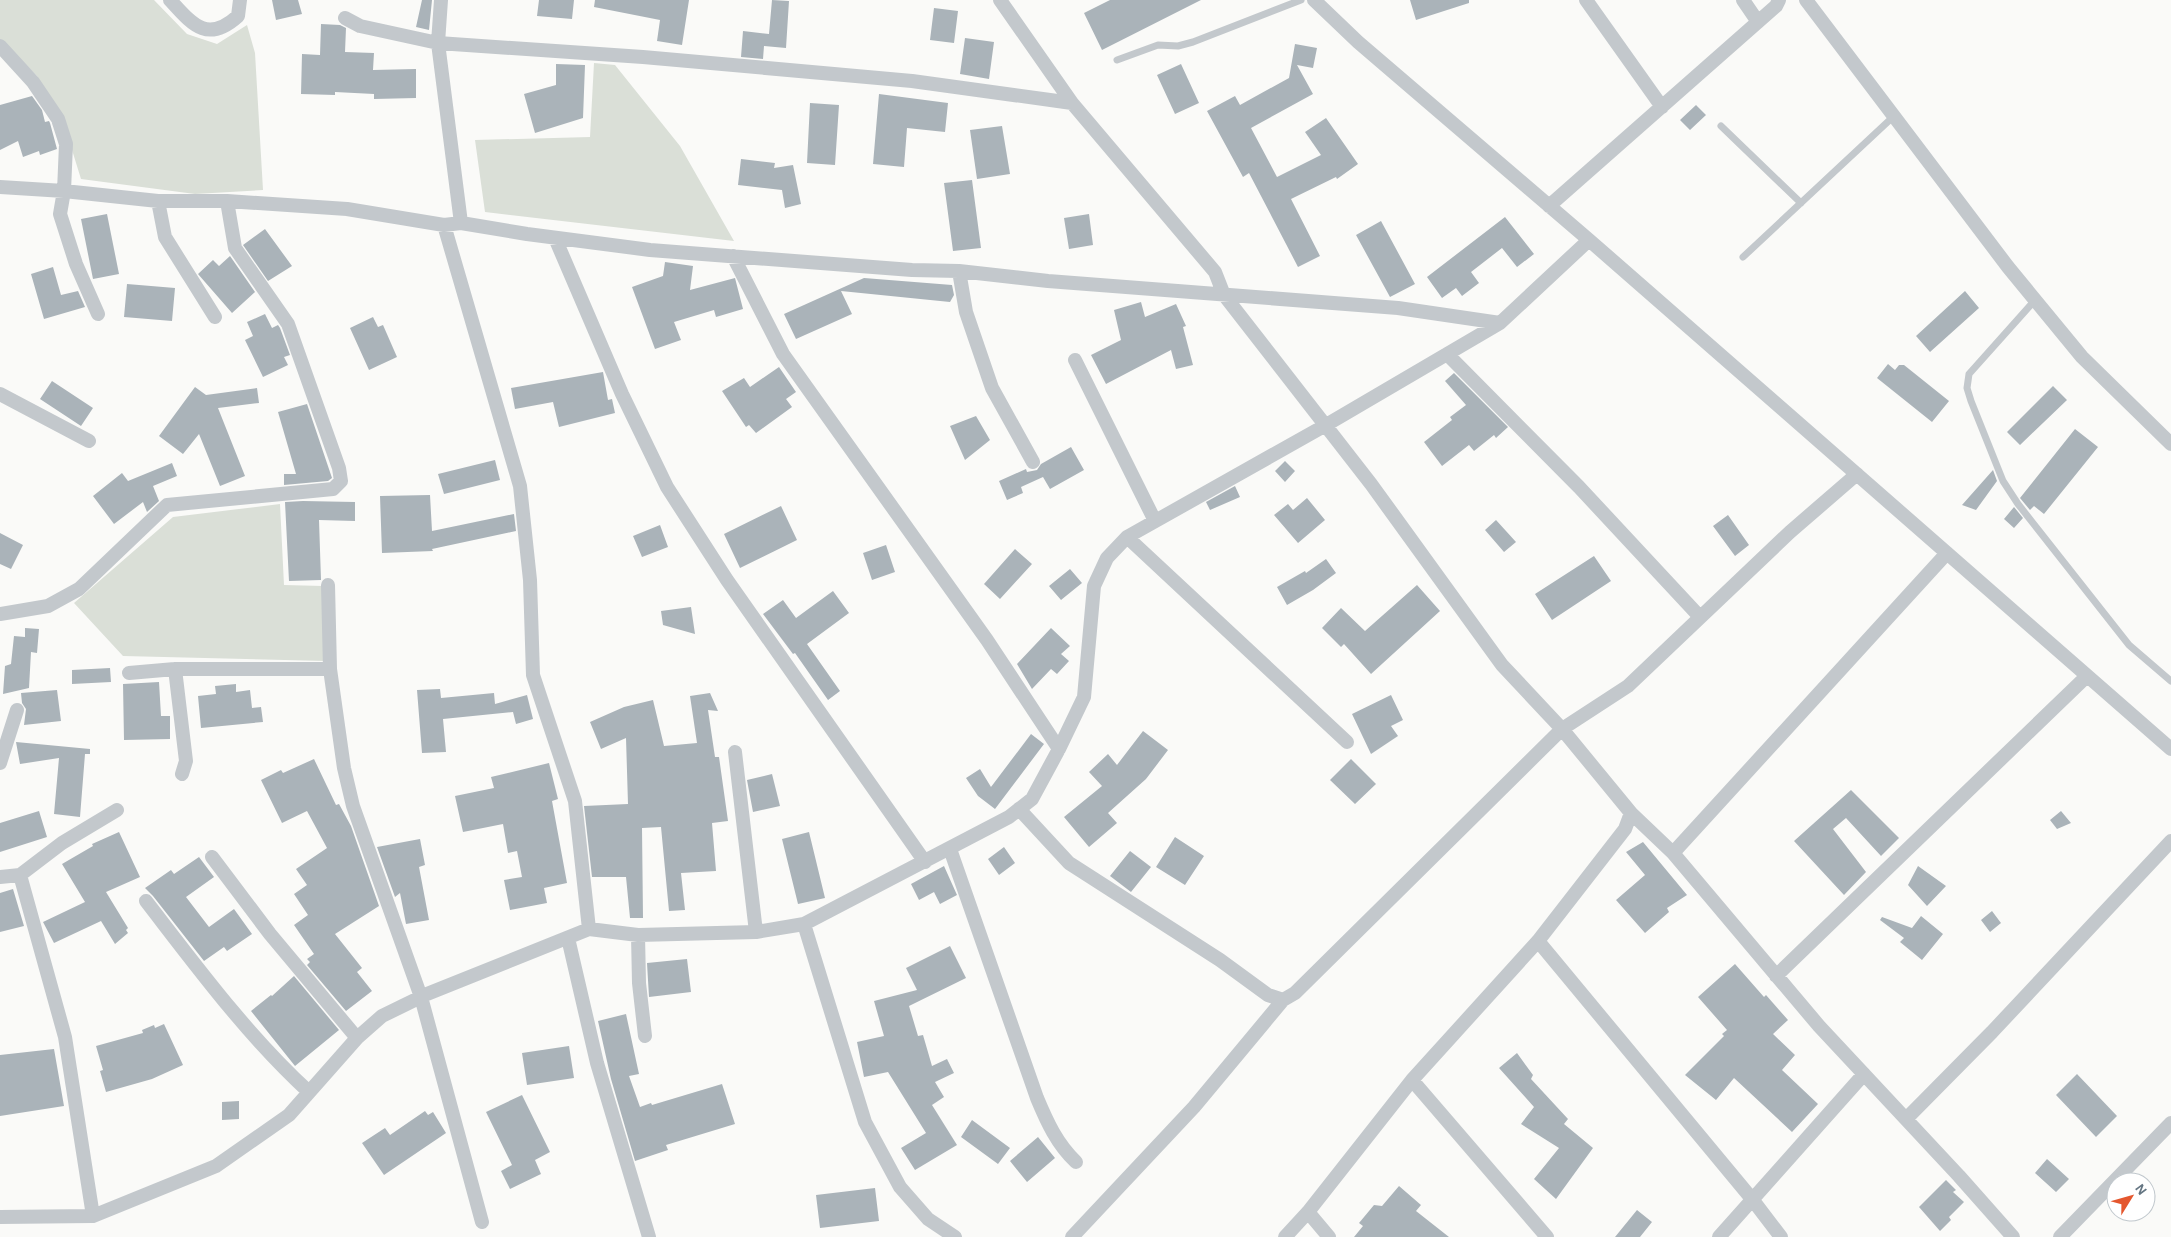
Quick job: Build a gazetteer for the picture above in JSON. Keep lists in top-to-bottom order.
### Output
{
  "north": "top right"
}
